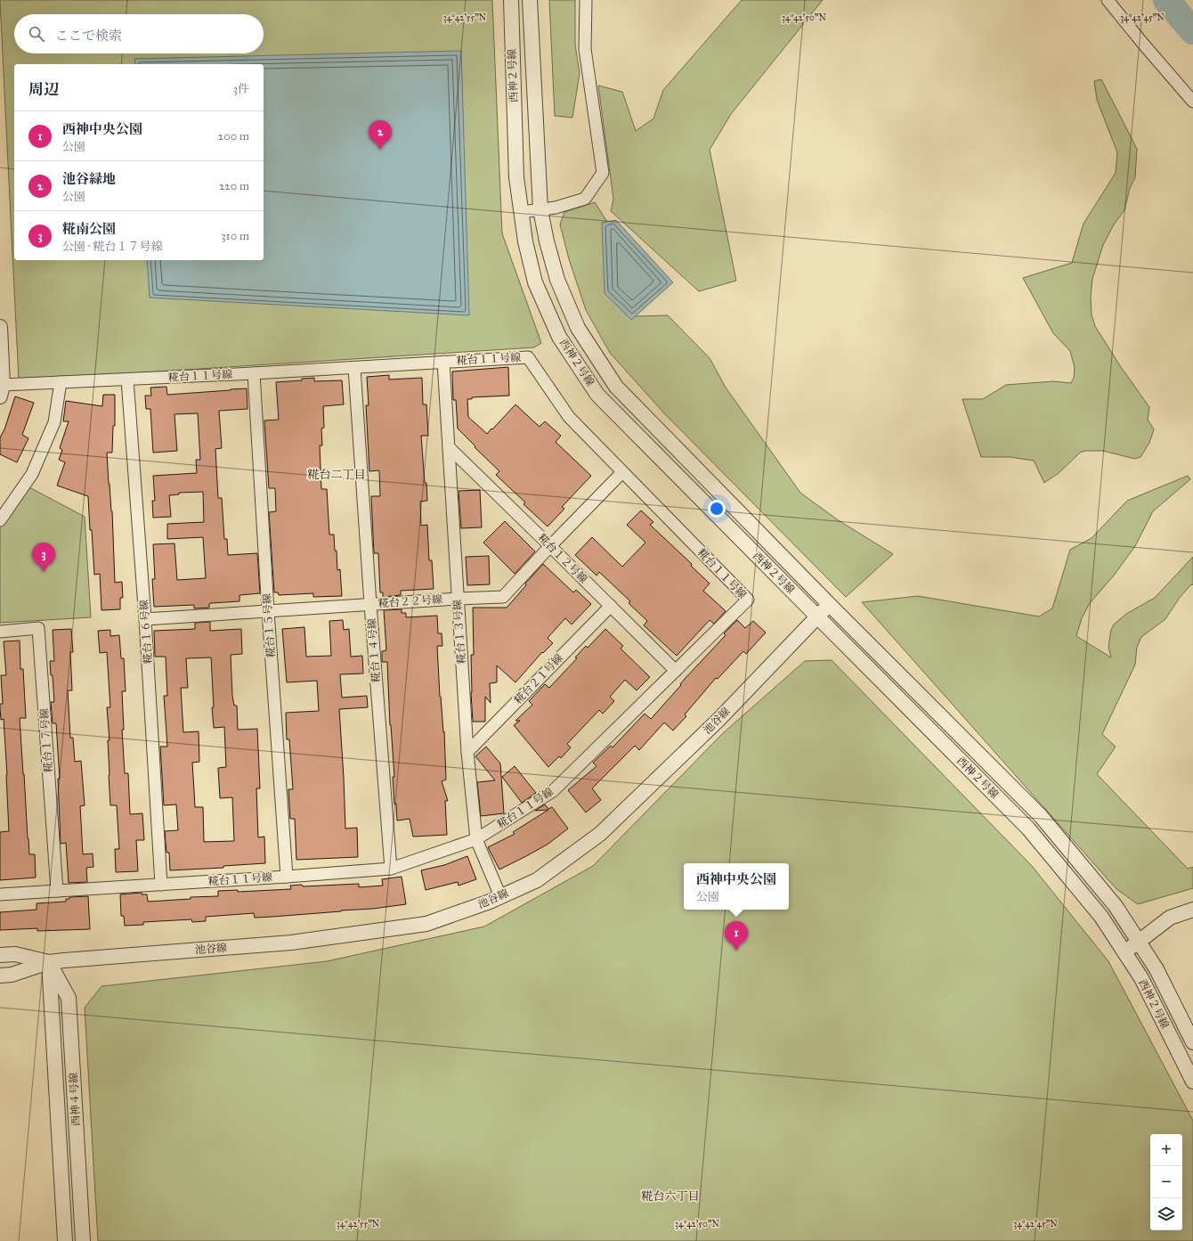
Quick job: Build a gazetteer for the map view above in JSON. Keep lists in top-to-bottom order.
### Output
{
  "streets": {
    "street": [
      "西神２号線",
      "糀台１１号線",
      "糀台１２号線",
      "糀台２２号線",
      "糀台１５号線",
      "糀台１６号線",
      "糀台１３号線",
      "糀台１４号線",
      "糀台２１号線",
      "池谷線",
      "糀台１７号線",
      "西神４号線"
    ]
  },
  "crossings": [
    ["西神２号線", "池谷線"],
    ["糀台１１号線", "糀台１２号線"],
    ["糀台１１号線", "糀台２２号線"],
    ["糀台１１号線", "糀台１５号線"],
    ["糀台１１号線", "糀台１６号線"],
    ["糀台１１号線", "糀台１３号線"],
    ["糀台１１号線", "糀台１４号線"],
    ["糀台１１号線", "糀台１７号線"],
    ["糀台１２号線", "糀台２２号線"],
    ["糀台１２号線", "糀台１３号線"],
    ["糀台１２号線", "糀台２１号線"],
    ["糀台２２号線", "糀台１５号線"],
    ["糀台２２号線", "糀台１６号線"],
    ["糀台２２号線", "糀台１３号線"],
    ["糀台２２号線", "糀台１４号線"],
    ["糀台１３号線", "糀台２１号線"],
    ["糀台１３号線", "池谷線"],
    ["池谷線", "西神４号線"]
  ],
  "districts": ["糀台二丁目", "糀台六丁目"],
  "page": {
    "search": "ここで検索",
    "heading": ["周辺", "3件"],
    "list": [
      {
        "mark": "1",
        "name": "西神中央公園",
        "note": "公園",
        "value": "200 m"
      },
      {
        "mark": "2",
        "name": "池谷緑地",
        "note": "公園",
        "value": "220 m"
      },
      {
        "mark": "3",
        "name": "糀南公園",
        "note": "公園 · 糀台１７号線",
        "value": "310 m"
      }
    ],
    "pins": ["2", "3", "1"],
    "popup": ["西神中央公園", "公園"],
    "map_buttons": ["+", "−"]
  },
  "coordinates": ["34°42'55\"N", "34°42'50\"N", "34°42'45\"N"]
}
